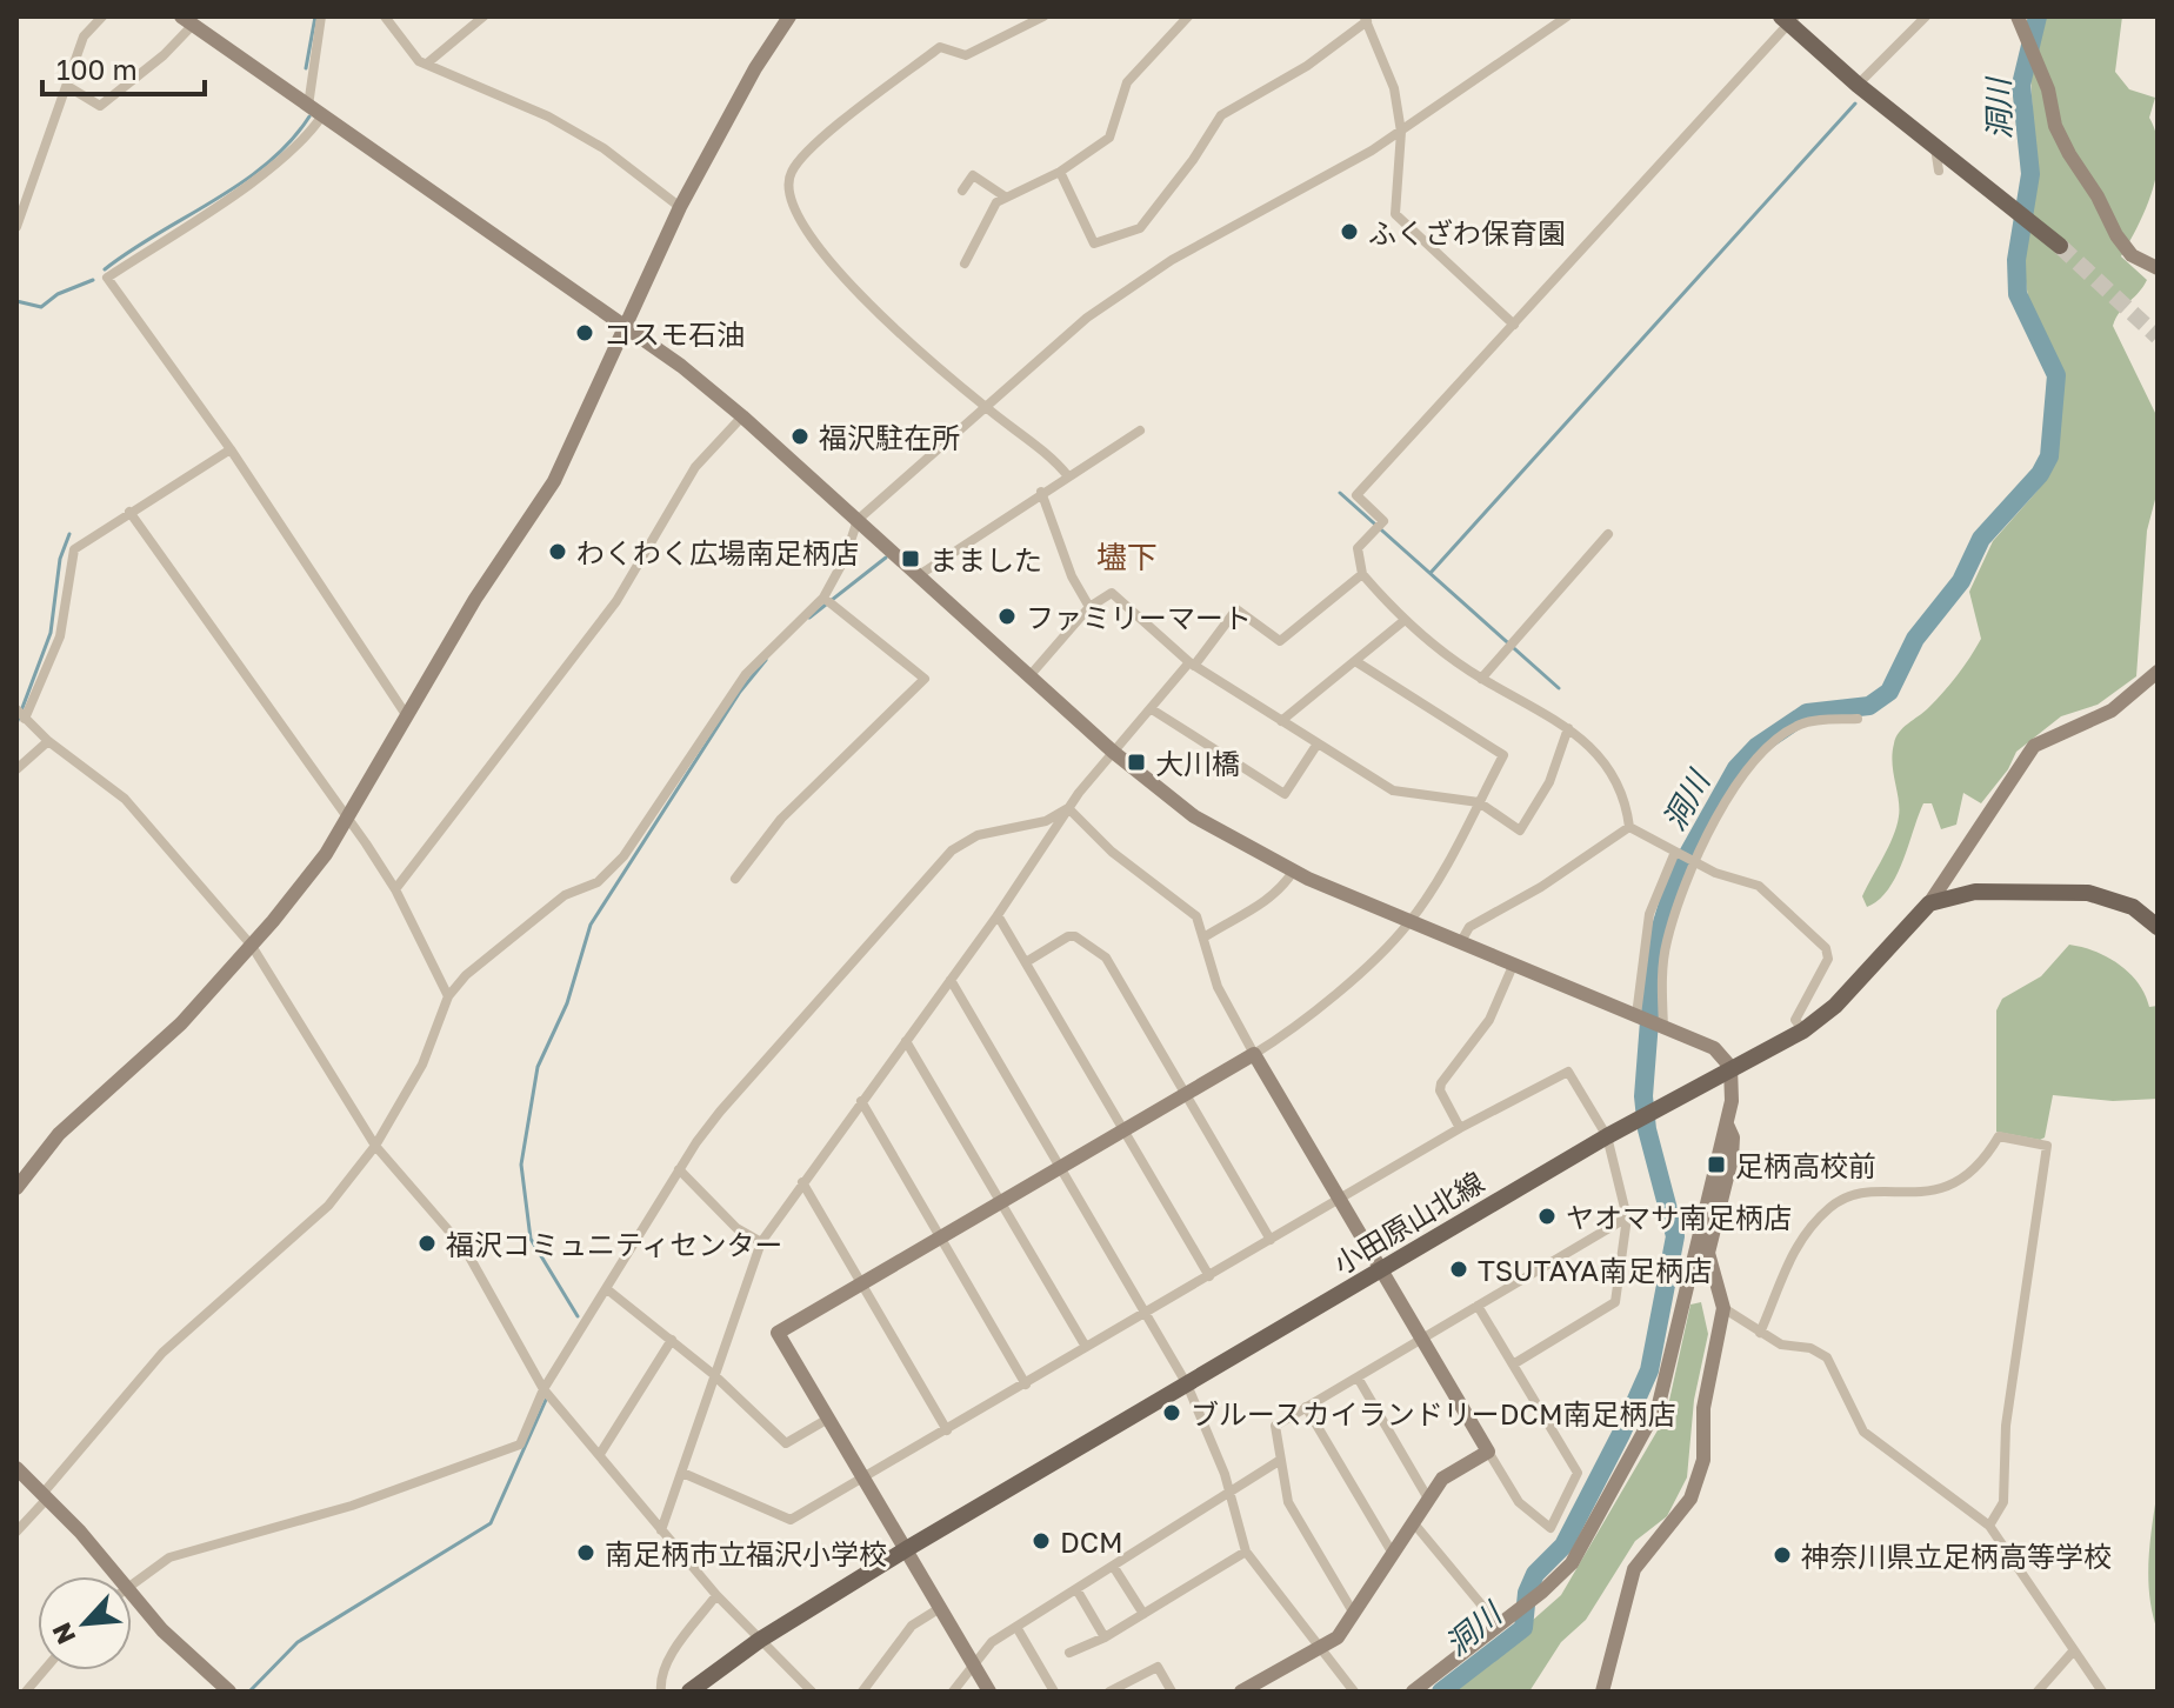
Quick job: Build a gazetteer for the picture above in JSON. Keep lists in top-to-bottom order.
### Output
{
  "streets": {
    "main road": ["小田原山北線"]
  },
  "districts": ["壗下"],
  "water": ["洞川"],
  "places": {
    "other": [
      "ふくざわ保育園",
      "コスモ石油",
      "福沢駐在所",
      "わくわく広場南足柄店",
      "ファミリーマート",
      "ヤオマサ南足柄店",
      "福沢コミュニティセンター",
      "TSUTAYA南足柄店",
      "ブルースカイランドリーDCM南足柄店",
      "DCM",
      "南足柄市立福沢小学校",
      "神奈川県立足柄高等学校"
    ],
    "transit": ["まました", "大川橋", "足柄高校前"]
  },
  "scale_bar": "100 m",
  "north": "bottom left"
}
